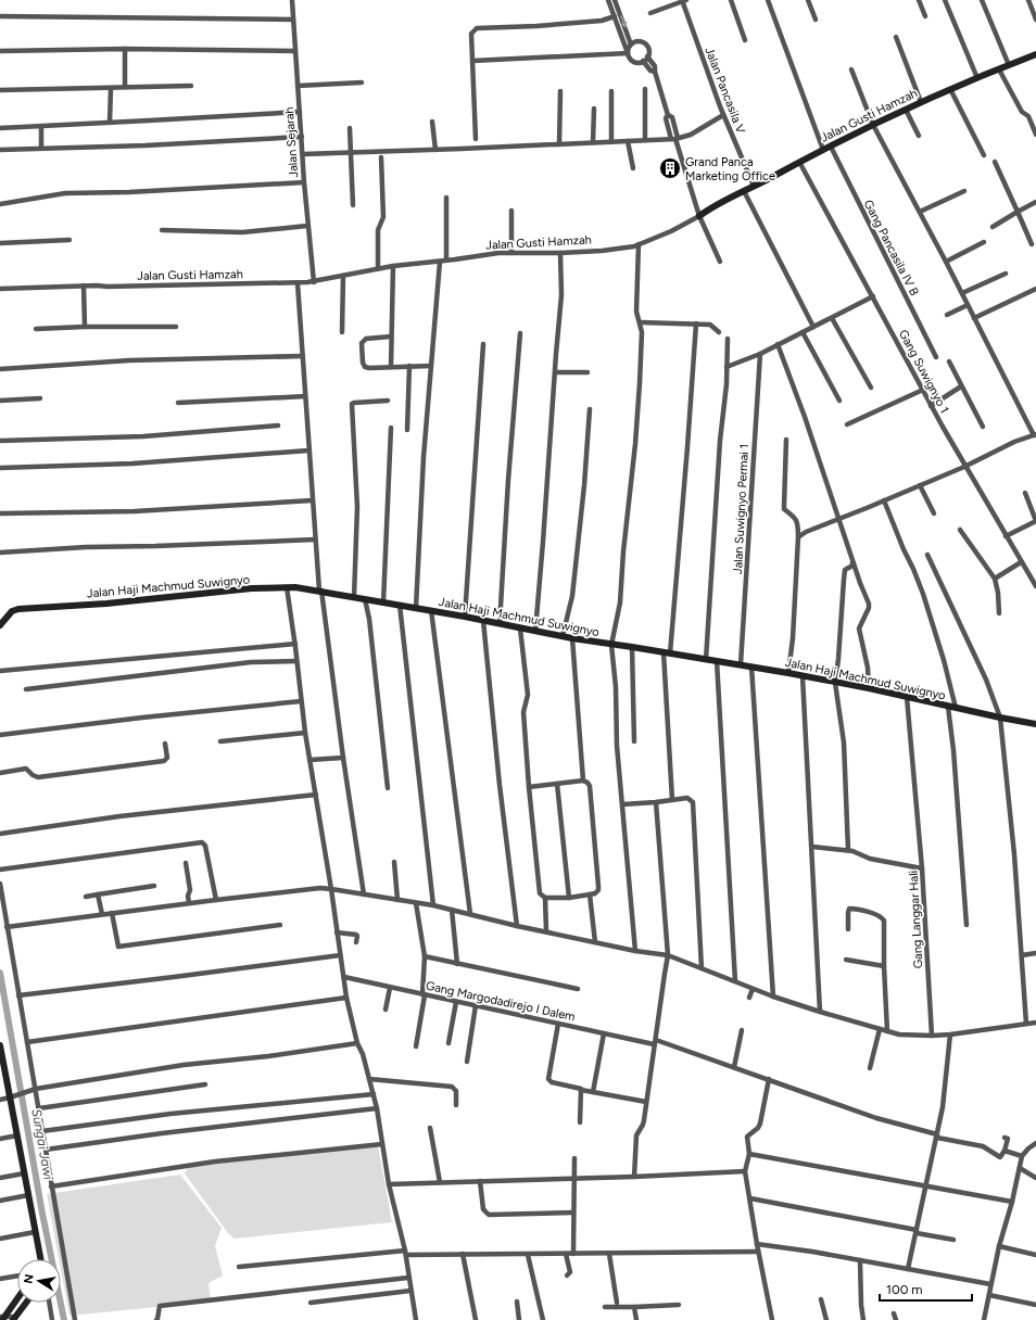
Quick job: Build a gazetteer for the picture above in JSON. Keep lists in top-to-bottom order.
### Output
{
  "streets": {
    "street": [
      "Jalan Pancasila V",
      "Jalan Gusti Hamzah",
      "Jalan Sejarah",
      "Gang Pancasila IV B",
      "Gang Suwignyo 1",
      "Jalan Suwignyo Permai 1",
      "Jalan Haji Machmud Suwignyo",
      "Gang Langgar Hali",
      "Gang Margodadirejo I Dalem"
    ]
  },
  "crossings": [
    ["Jalan Pancasila V", "Jalan Gusti Hamzah"],
    ["Jalan Gusti Hamzah", "Jalan Sejarah"],
    ["Jalan Gusti Hamzah", "Gang Pancasila IV B"],
    ["Jalan Gusti Hamzah", "Gang Suwignyo 1"],
    ["Jalan Suwignyo Permai 1", "Jalan Haji Machmud Suwignyo"],
    ["Jalan Haji Machmud Suwignyo", "Gang Langgar Hali"]
  ],
  "water": ["Sungai Jawi"],
  "places": {
    "building": ["Grand Panca Marketing Office"]
  },
  "scale_bar": "100 m",
  "north": "left"
}
